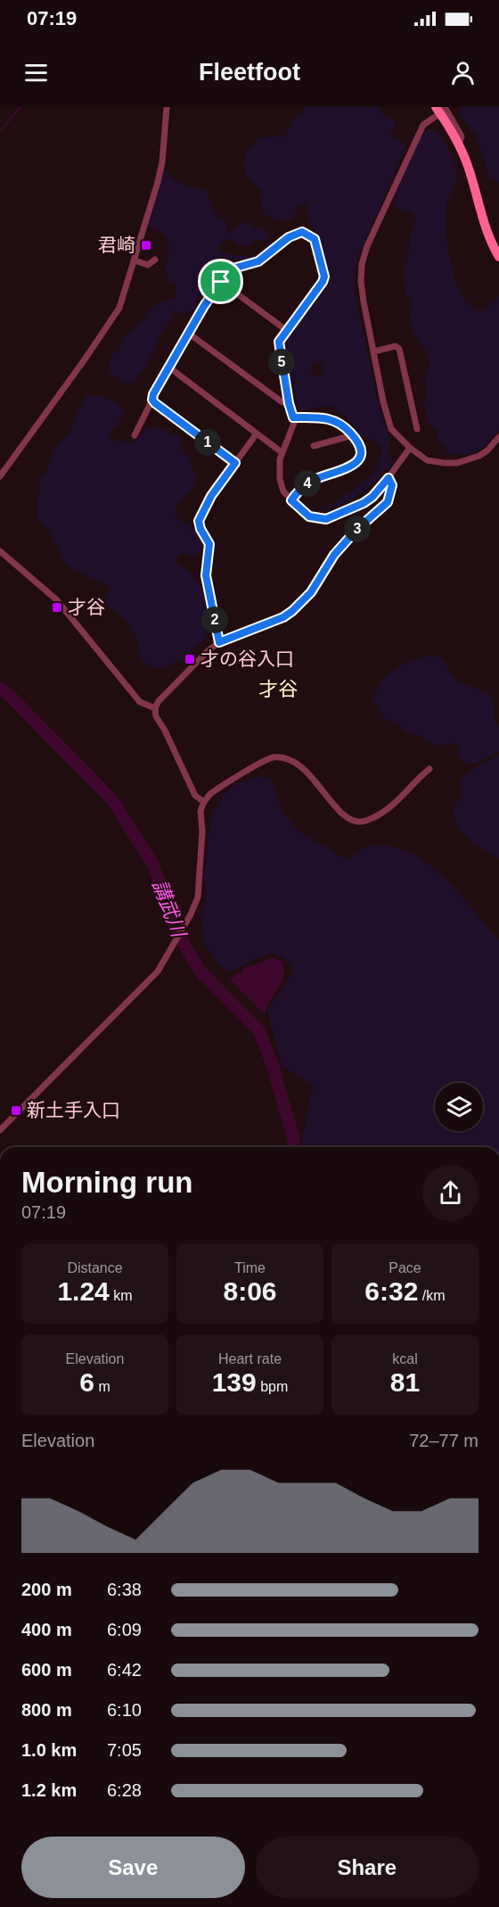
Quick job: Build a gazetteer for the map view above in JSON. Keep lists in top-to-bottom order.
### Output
{
  "districts": ["才谷"],
  "water": ["講武川"],
  "places": {
    "transit": [
      "君崎",
      "才谷",
      "才の谷入口",
      "新土手入口"
    ]
  },
  "page": {
    "status": "07:19",
    "header": "Fleetfoot",
    "pins": [
      "5",
      "1",
      "4",
      "3",
      "2"
    ],
    "heading": ["Morning run", "07:19"],
    "stats": [
      ["Distance", "1.24 km"],
      ["Time", "8:06"],
      ["Pace", "6:32 /km"],
      ["Elevation", "6 m"],
      ["Heart rate", "139 bpm"],
      ["kcal", "81"]
    ],
    "chart": ["Elevation", "72–77 m"],
    "list": [
      {
        "name": "200 m",
        "note": "6:38"
      },
      {
        "name": "400 m",
        "note": "6:09"
      },
      {
        "name": "600 m",
        "note": "6:42"
      },
      {
        "name": "800 m",
        "note": "6:10"
      },
      {
        "name": "1.0 km",
        "note": "7:05"
      },
      {
        "name": "1.2 km",
        "note": "6:28"
      }
    ],
    "buttons": ["Save", "Share"]
  }
}
